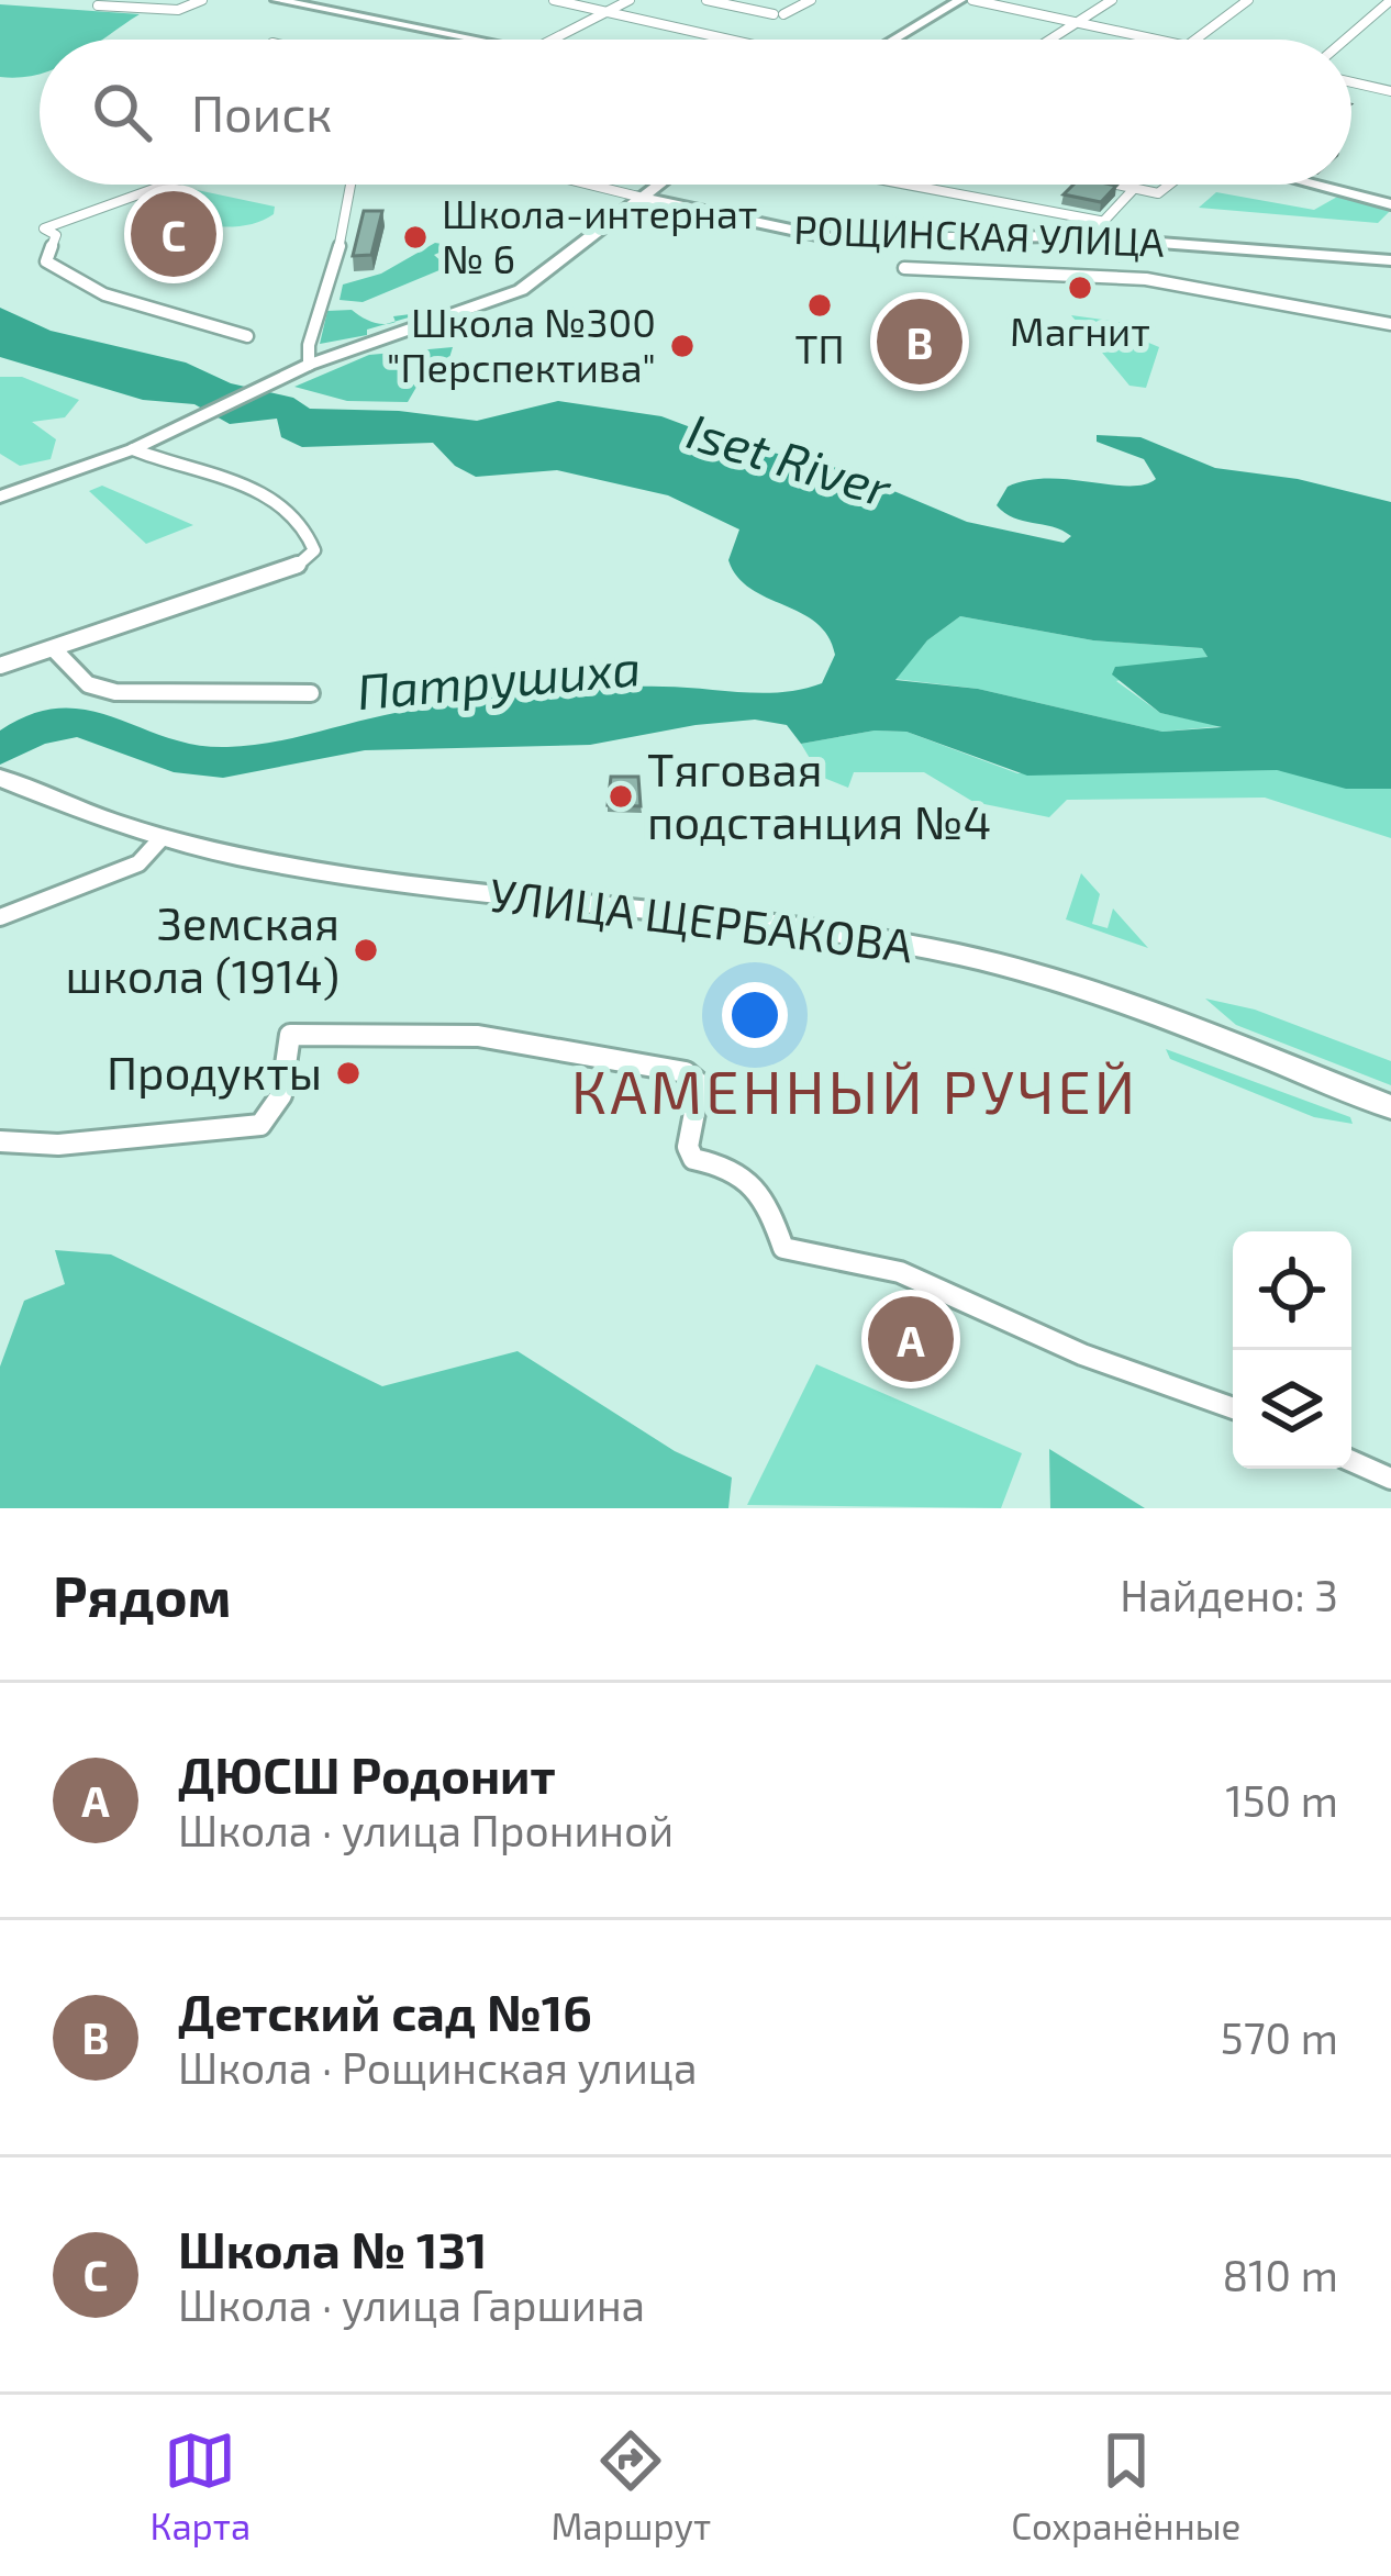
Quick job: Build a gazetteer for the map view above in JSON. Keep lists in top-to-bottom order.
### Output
{
  "streets": {
    "main road": ["УЛИЦА ЩЕРБАКОВА"],
    "street": ["РОЩИНСКАЯ УЛИЦА"]
  },
  "districts": ["КАМЕННЫЙ РУЧЕЙ"],
  "water": ["Iset River", "Патрушиха"],
  "places": [
    "Школа-интернат № 6",
    "Магнит",
    "ТП",
    "Школа №300 \"Перспектива\"",
    "Тяговая подстанция №4",
    "Земская школа (1914)",
    "Продукты"
  ],
  "page": {
    "search": "Поиск",
    "pins": ["C", "B", "A"],
    "heading": ["Рядом", "Найдено: 3"],
    "list": [
      {
        "mark": "A",
        "name": "ДЮСШ Родонит",
        "note": "Школа · улица Прониной",
        "value": "150 m"
      },
      {
        "mark": "B",
        "name": "Детский сад №16",
        "note": "Школа · Рощинская улица",
        "value": "570 m"
      },
      {
        "mark": "C",
        "name": "Школа № 131",
        "note": "Школа · улица Гаршина",
        "value": "810 m"
      }
    ],
    "nav": ["Карта", "Маршрут", "Сохранённые"]
  }
}
